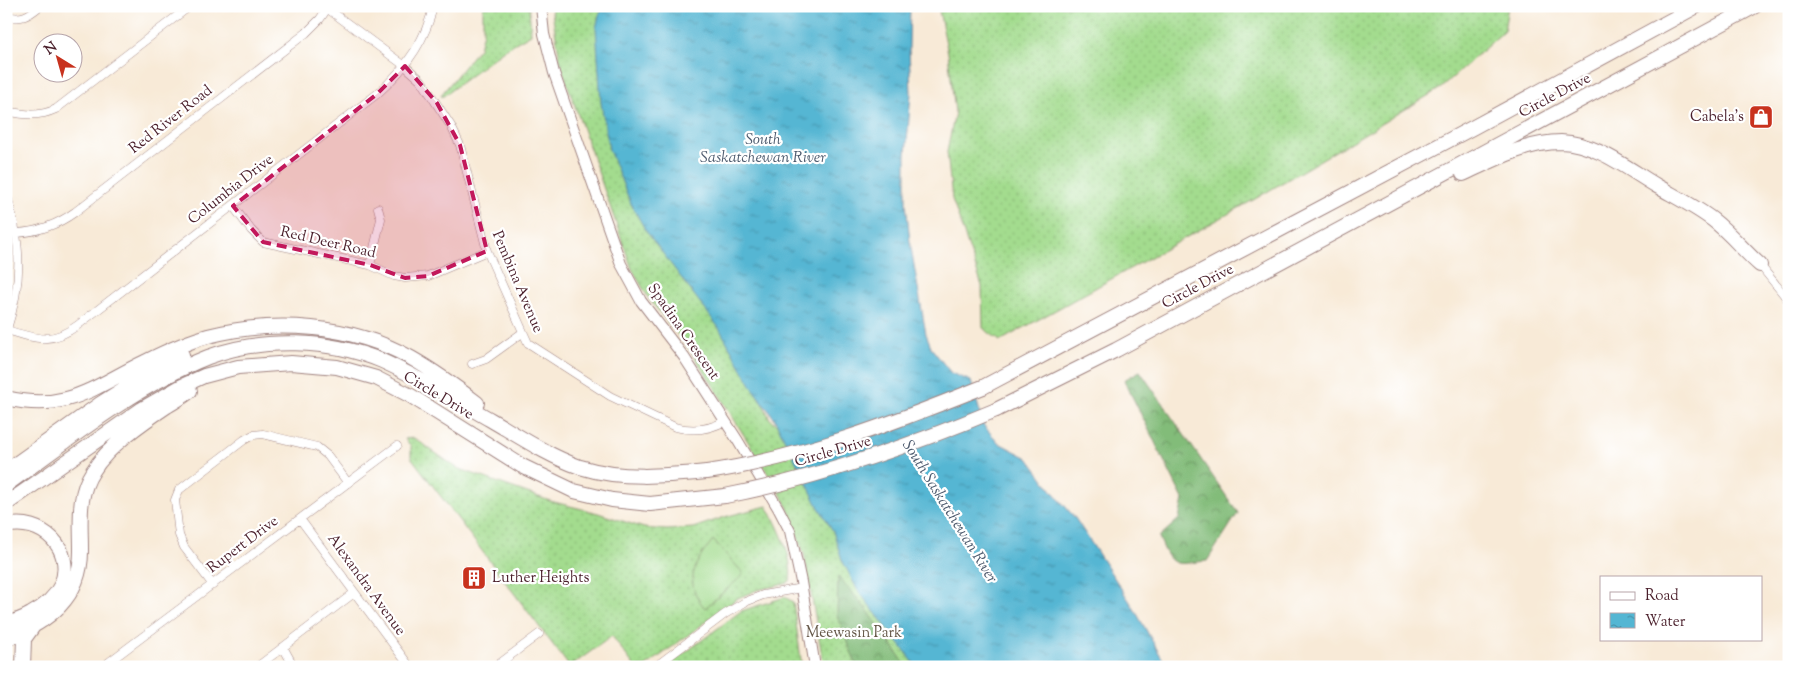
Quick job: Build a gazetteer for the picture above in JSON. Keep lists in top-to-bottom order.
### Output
{
  "streets": {
    "highway": ["Circle Drive"],
    "street": [
      "Red River Road",
      "Columbia Drive",
      "Red Deer Road",
      "Pembina Avenue",
      "Spadina Crescent",
      "Rupert Drive",
      "Alexandra Avenue"
    ]
  },
  "crossings": [
    ["Red River Road", "Columbia Drive"],
    ["Red River Road", "Pembina Avenue"],
    ["Columbia Drive", "Red Deer Road"],
    ["Columbia Drive", "Pembina Avenue"],
    ["Red Deer Road", "Pembina Avenue"],
    ["Pembina Avenue", "Spadina Crescent"],
    ["Rupert Drive", "Alexandra Avenue"]
  ],
  "water": ["South Saskatchewan River"],
  "parks": ["Meewasin Park"],
  "places": {
    "shop": ["Cabela's"],
    "building": ["Luther Heights"]
  },
  "legend": ["Road", "Water"],
  "north": "top left"
}
